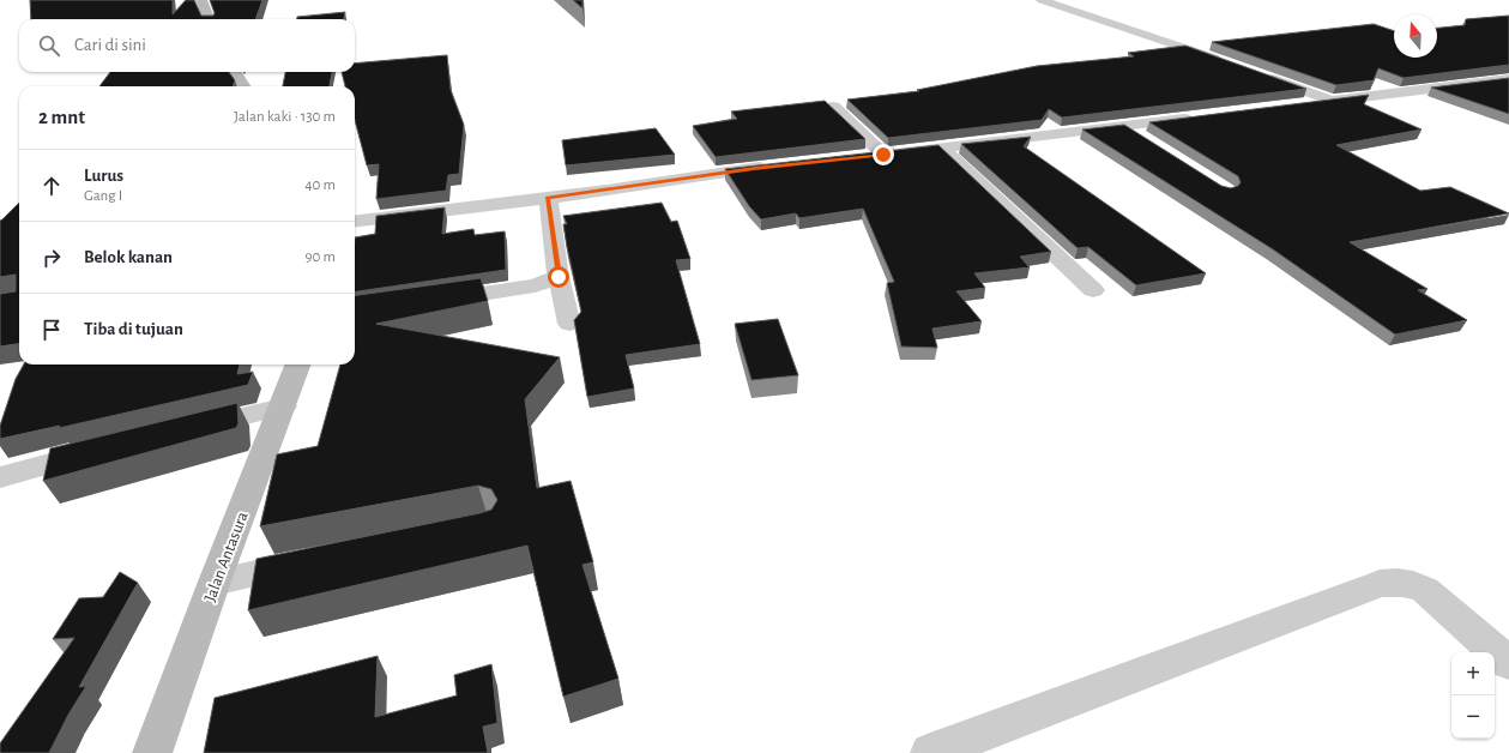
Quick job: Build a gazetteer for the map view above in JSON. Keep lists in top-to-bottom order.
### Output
{
  "streets": {
    "main road": ["Jalan Antasura"]
  },
  "north": "top",
  "page": {
    "search": "Cari di sini",
    "heading": ["2 mnt", "Jalan kaki · 130 m"],
    "list": [
      ["Lurus", "Gang I", "40 m"],
      ["Belok kanan", "90 m"],
      "Tiba di tujuan"
    ],
    "map_buttons": ["+", "−"]
  }
}
